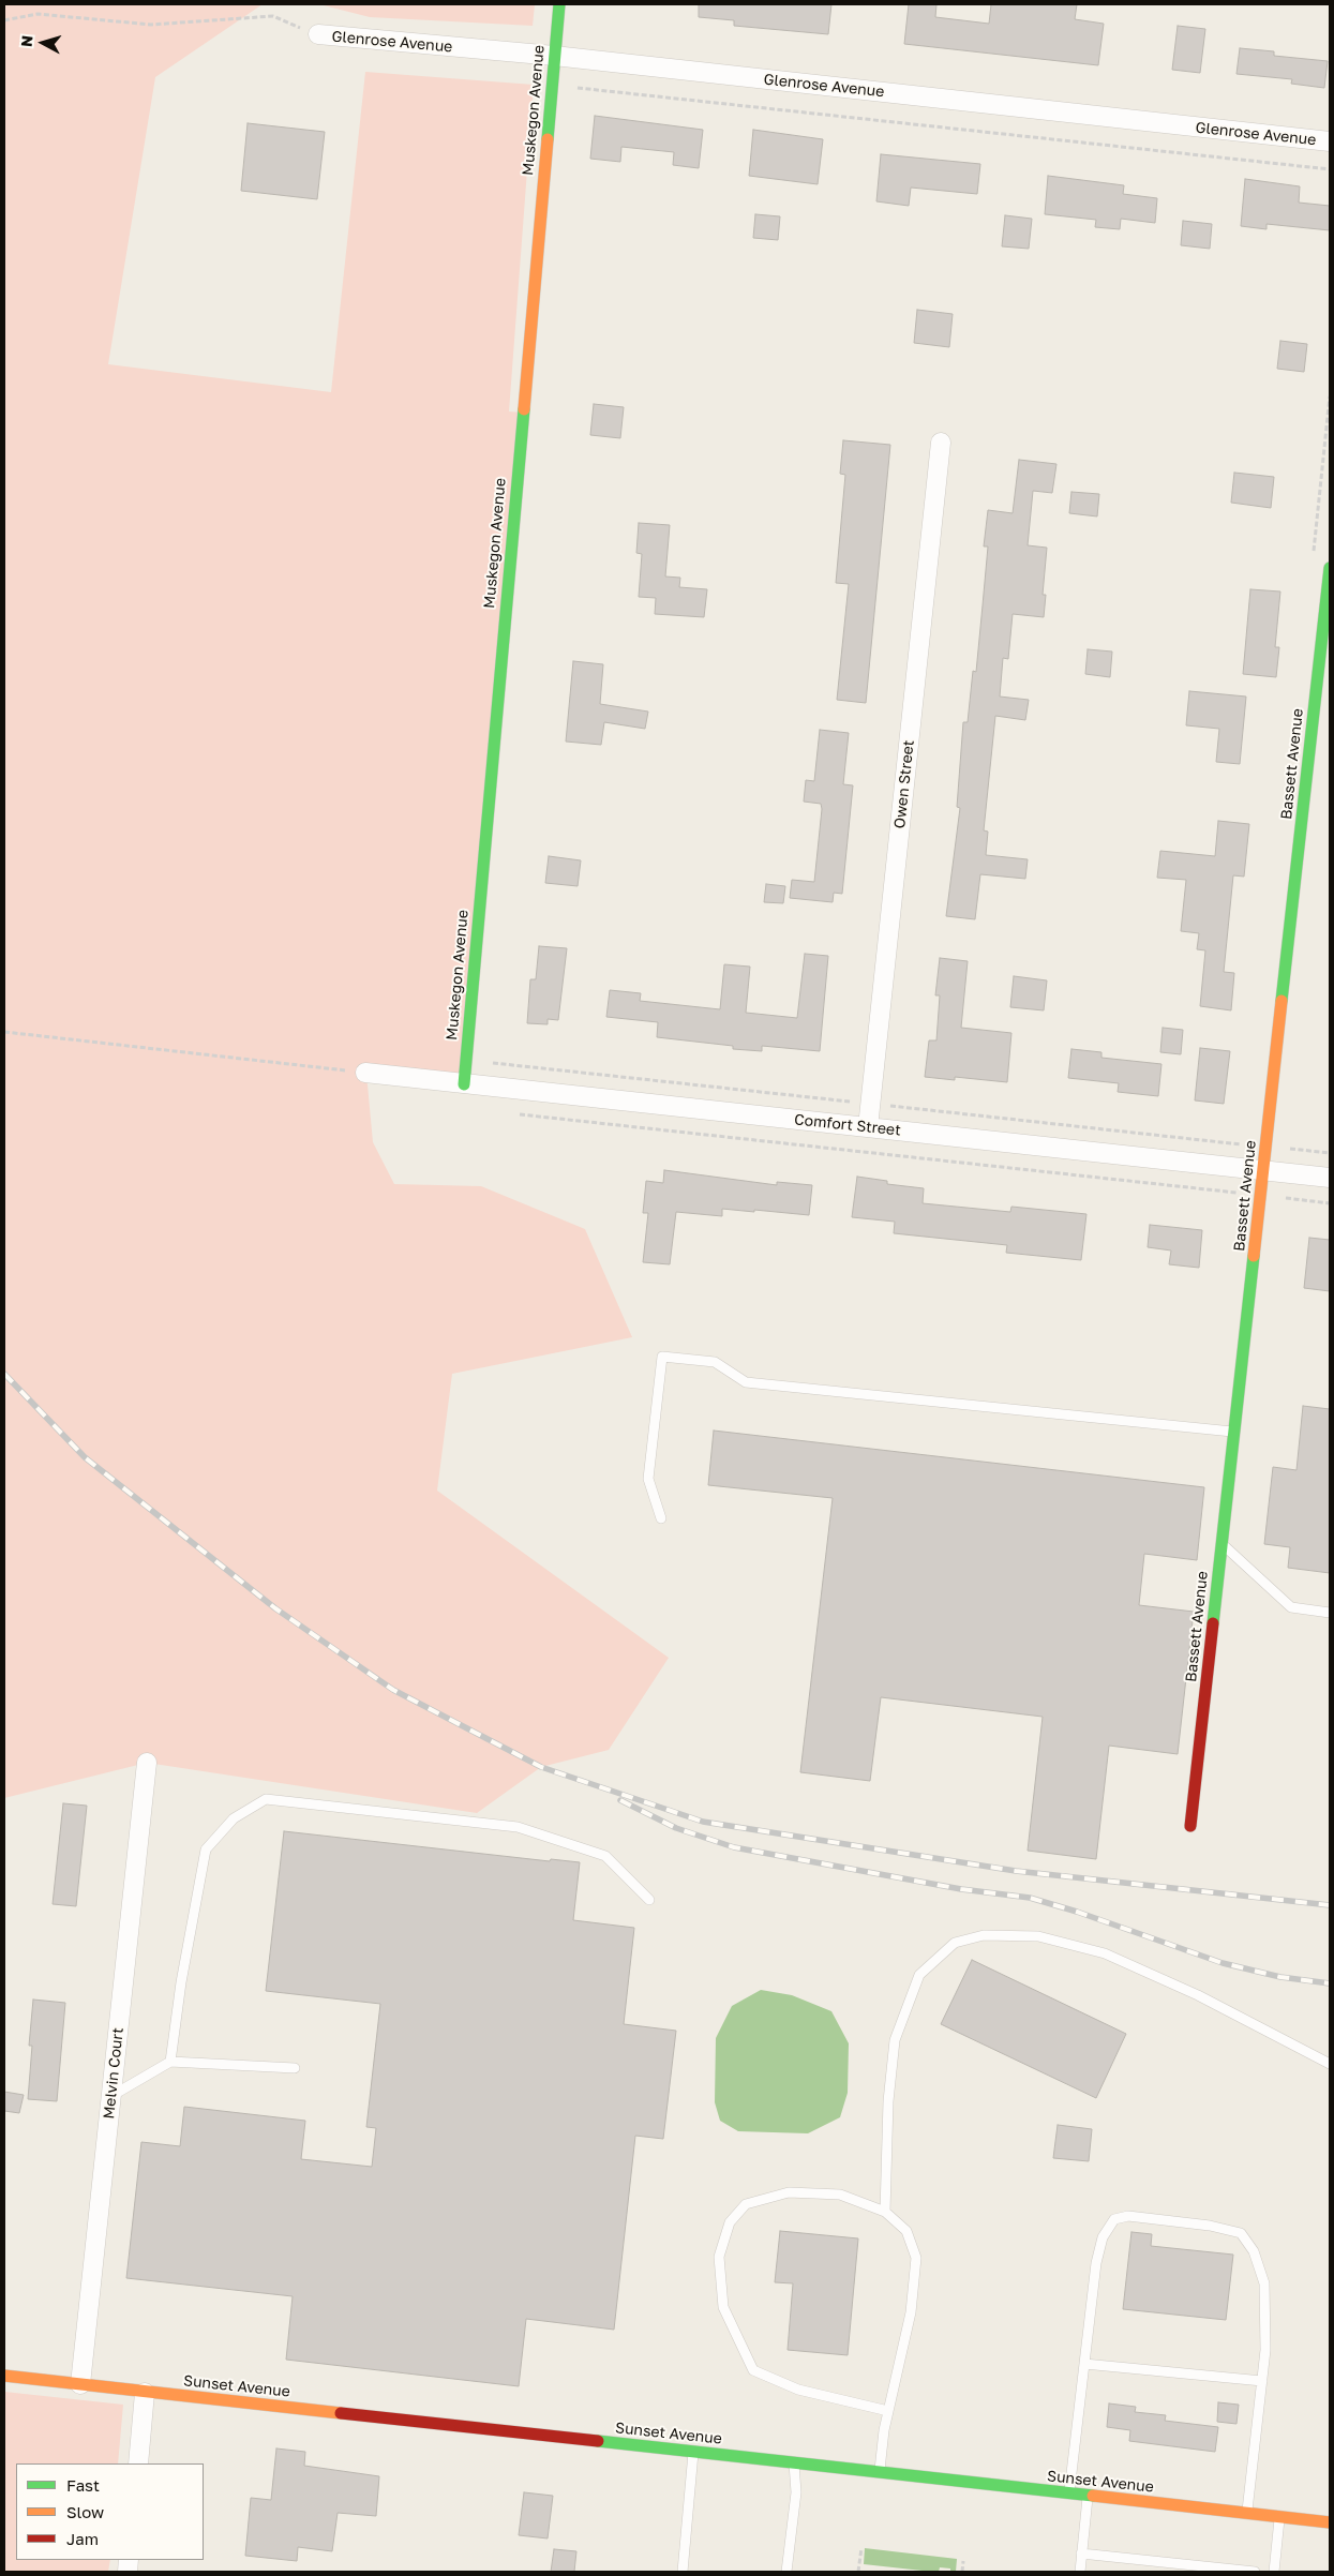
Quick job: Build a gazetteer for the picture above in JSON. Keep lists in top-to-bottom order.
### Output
{
  "streets": {
    "street": [
      "Glenrose Avenue",
      "Muskegon Avenue",
      "Bassett Avenue",
      "Owen Street",
      "Comfort Street",
      "Melvin Court",
      "Sunset Avenue"
    ]
  },
  "crossings": [
    ["Glenrose Avenue", "Muskegon Avenue"],
    ["Muskegon Avenue", "Comfort Street"],
    ["Bassett Avenue", "Comfort Street"],
    ["Owen Street", "Comfort Street"],
    ["Melvin Court", "Sunset Avenue"]
  ],
  "legend": ["Fast", "Slow", "Jam"],
  "north": "left"
}
